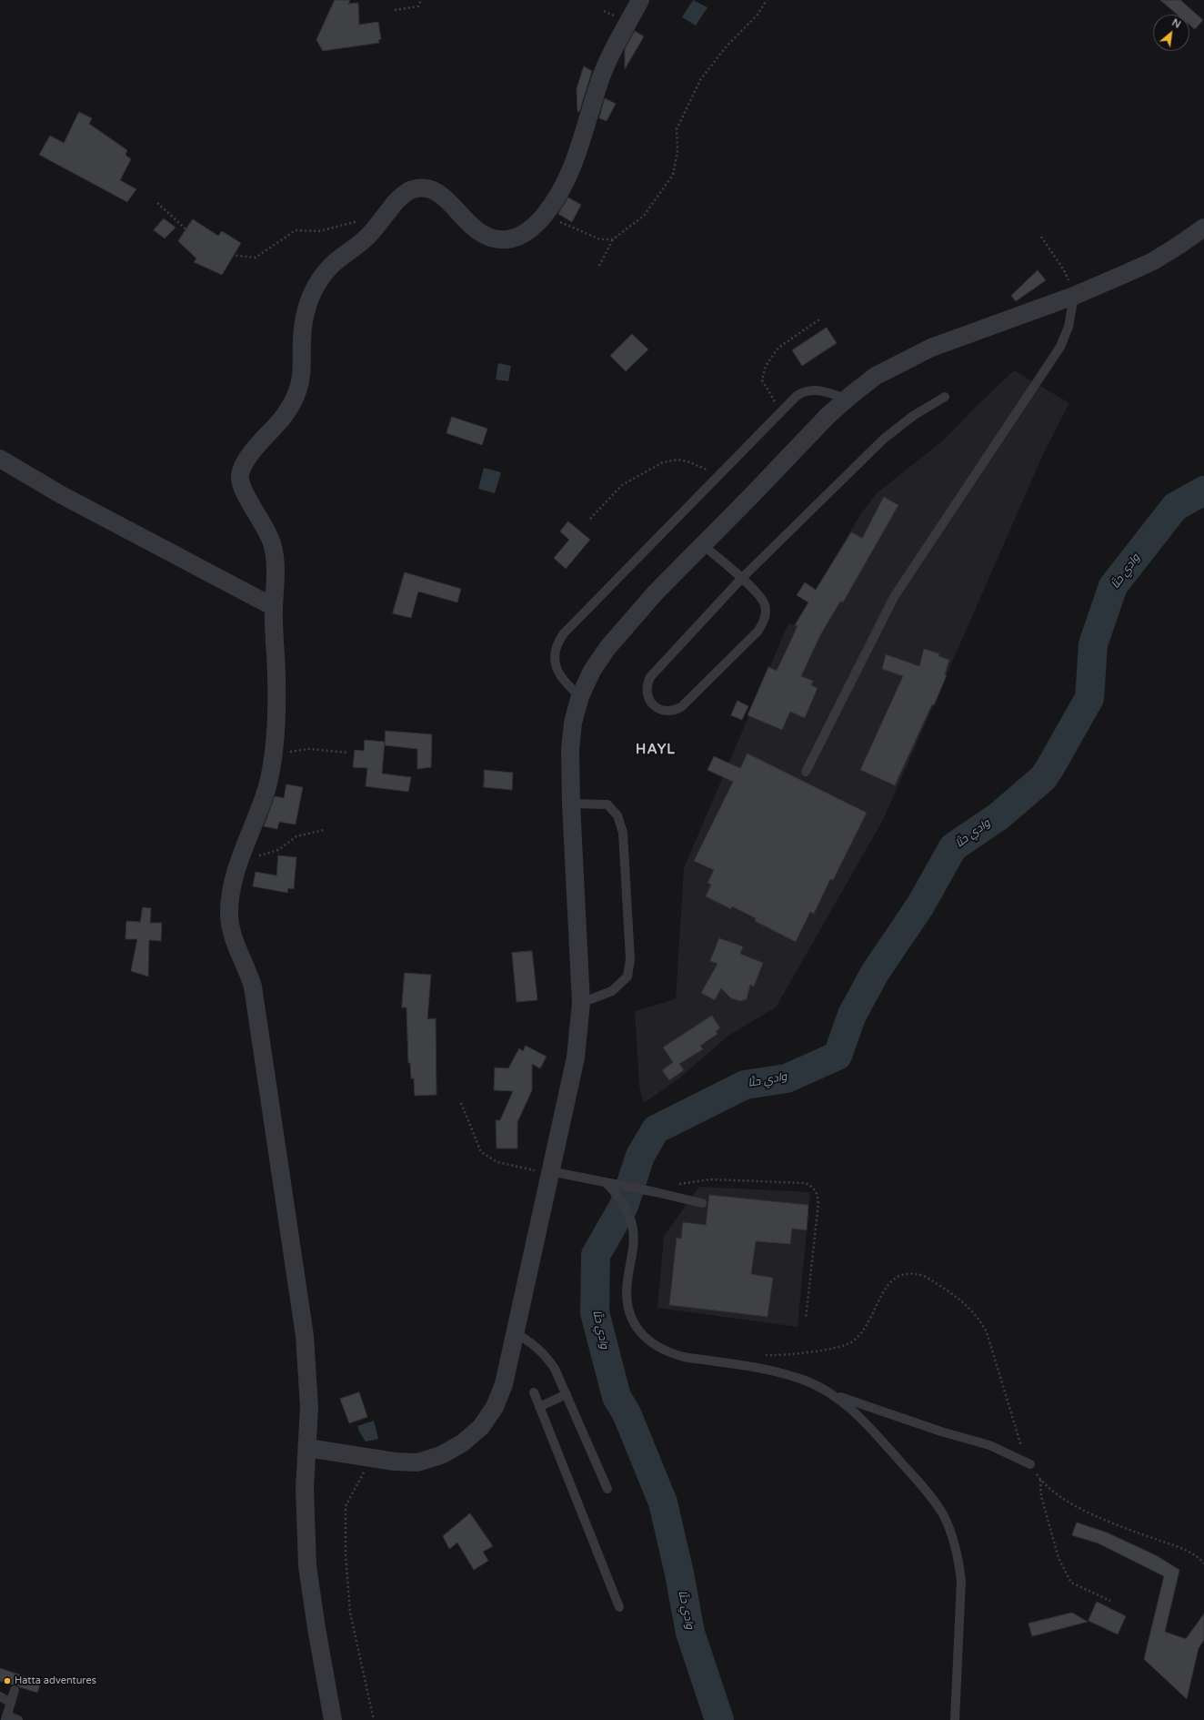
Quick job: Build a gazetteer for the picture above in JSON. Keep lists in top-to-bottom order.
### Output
{
  "districts": ["HAYL"],
  "water": ["وادي حتّا"],
  "places": ["Hatta adventures"],
  "north": "top right"
}
